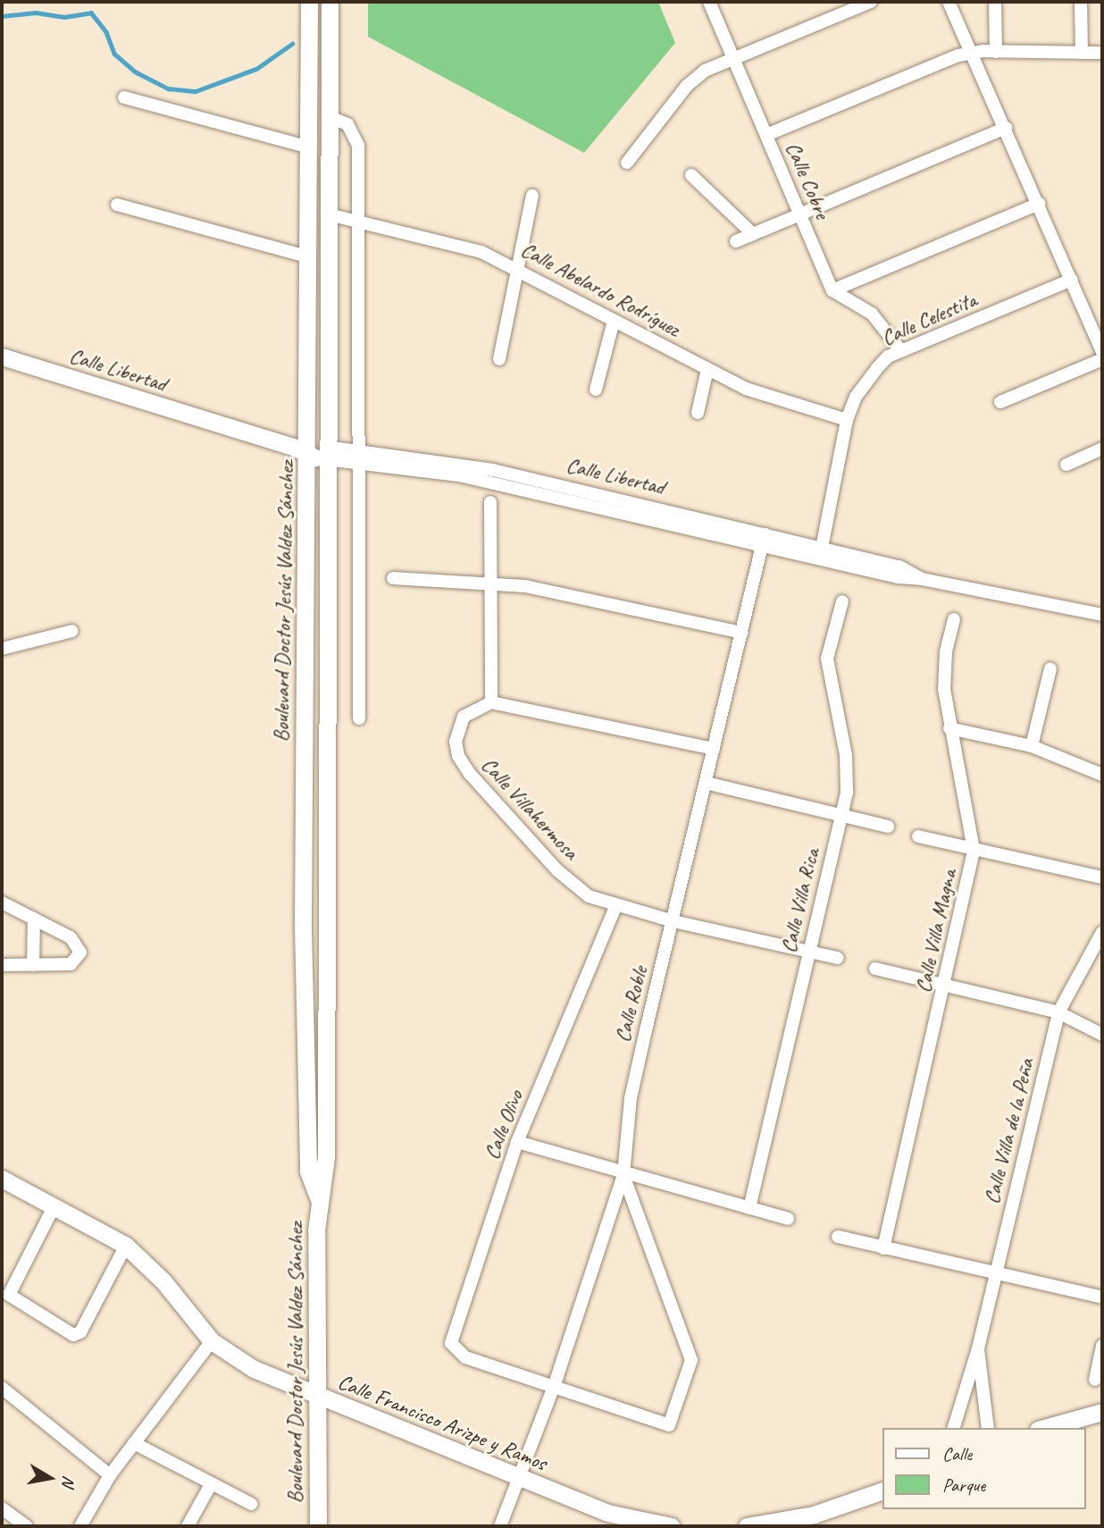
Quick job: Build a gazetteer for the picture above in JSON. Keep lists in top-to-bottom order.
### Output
{
  "streets": {
    "main road": ["Calle Libertad", "Boulevard Doctor Jesús Valdez Sánchez", "Calle Francisco Arizpe y Ramos"],
    "street": [
      "Calle Cobre",
      "Calle Abelardo Rodríguez",
      "Calle Celestita",
      "Calle Villahermosa",
      "Calle Villa Rica",
      "Calle Villa Magna",
      "Calle Roble",
      "Calle Olivo",
      "Calle Villa de la Peña"
    ]
  },
  "crossings": [
    ["Calle Abelardo Rodríguez", "Calle Celestita"],
    ["Calle Abelardo Rodríguez", "Boulevard Doctor Jesús Valdez Sánchez"],
    ["Calle Celestita", "Calle Libertad"],
    ["Calle Libertad", "Boulevard Doctor Jesús Valdez Sánchez"],
    ["Calle Libertad", "Calle Roble"],
    ["Boulevard Doctor Jesús Valdez Sánchez", "Calle Francisco Arizpe y Ramos"],
    ["Calle Villahermosa", "Calle Villa Rica"],
    ["Calle Villahermosa", "Calle Roble"],
    ["Calle Villahermosa", "Calle Olivo"],
    ["Calle Roble", "Calle Olivo"],
    ["Calle Roble", "Calle Francisco Arizpe y Ramos"]
  ],
  "legend": ["Calle", "Parque"],
  "north": "right"
}
